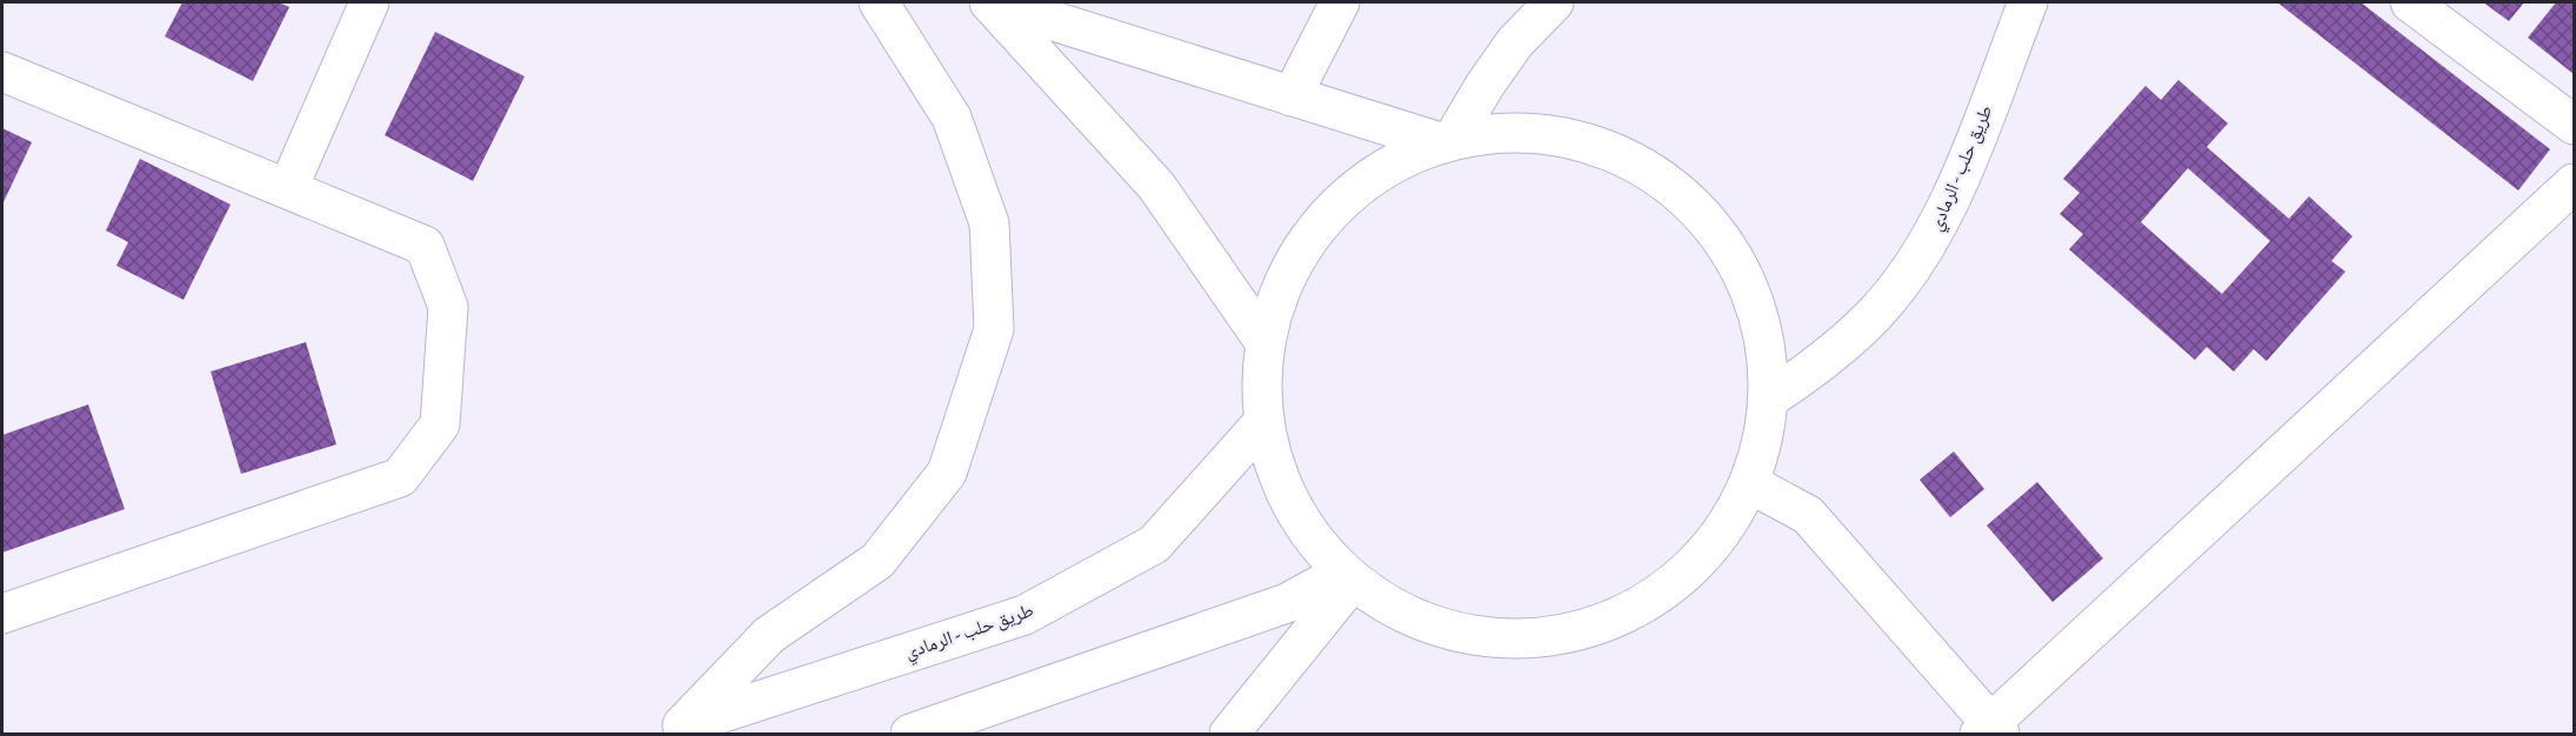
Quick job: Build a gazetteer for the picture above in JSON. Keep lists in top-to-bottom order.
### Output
{
  "streets": {
    "main road": ["طريق حلب - الرمادي"]
  }
}
